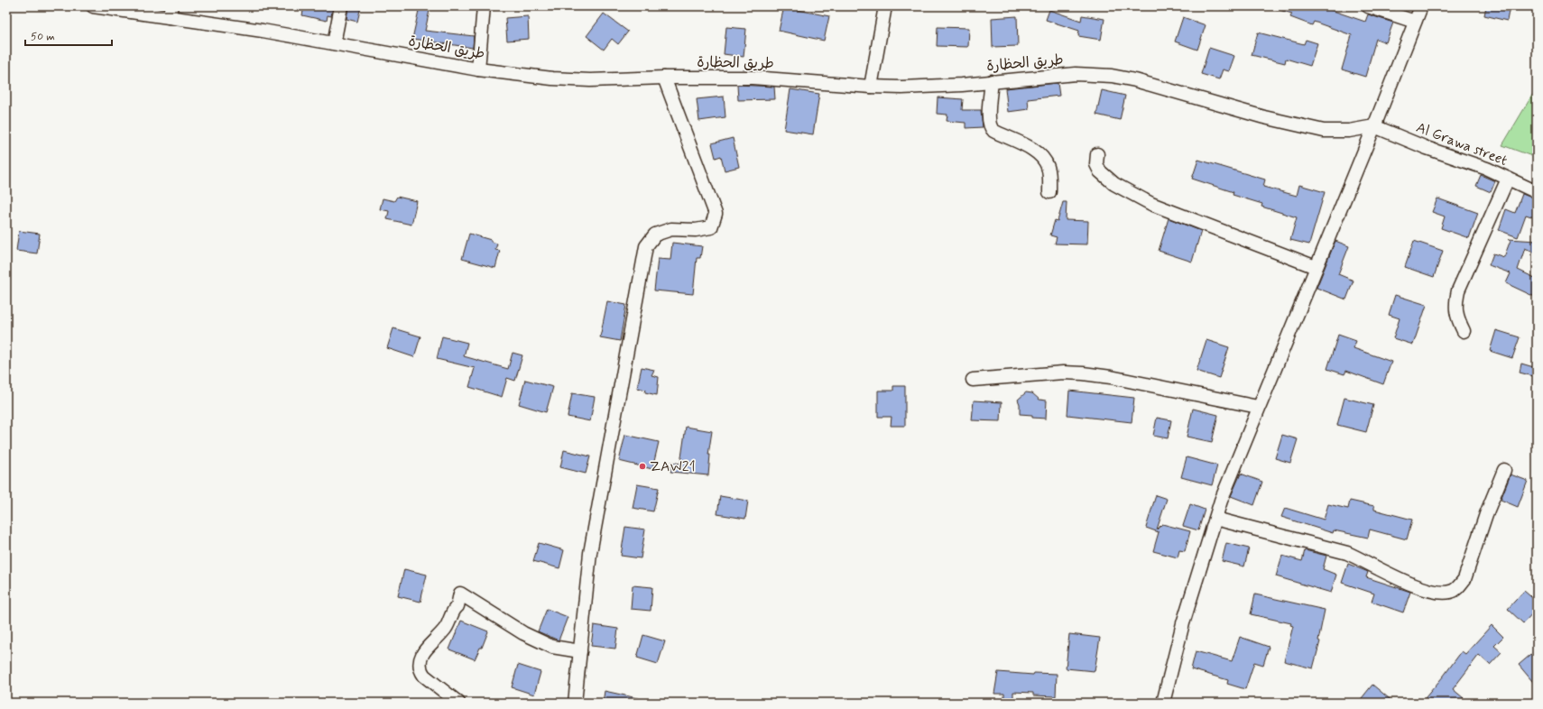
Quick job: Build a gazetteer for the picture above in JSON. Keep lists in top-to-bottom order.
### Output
{
  "streets": {
    "street": ["طريق الحظارة", "Al Grawa street"]
  },
  "crossings": [
    ["طريق الحظارة", "Al Grawa street"]
  ],
  "places": ["ZAW21"],
  "scale_bar": "50 m"
}
